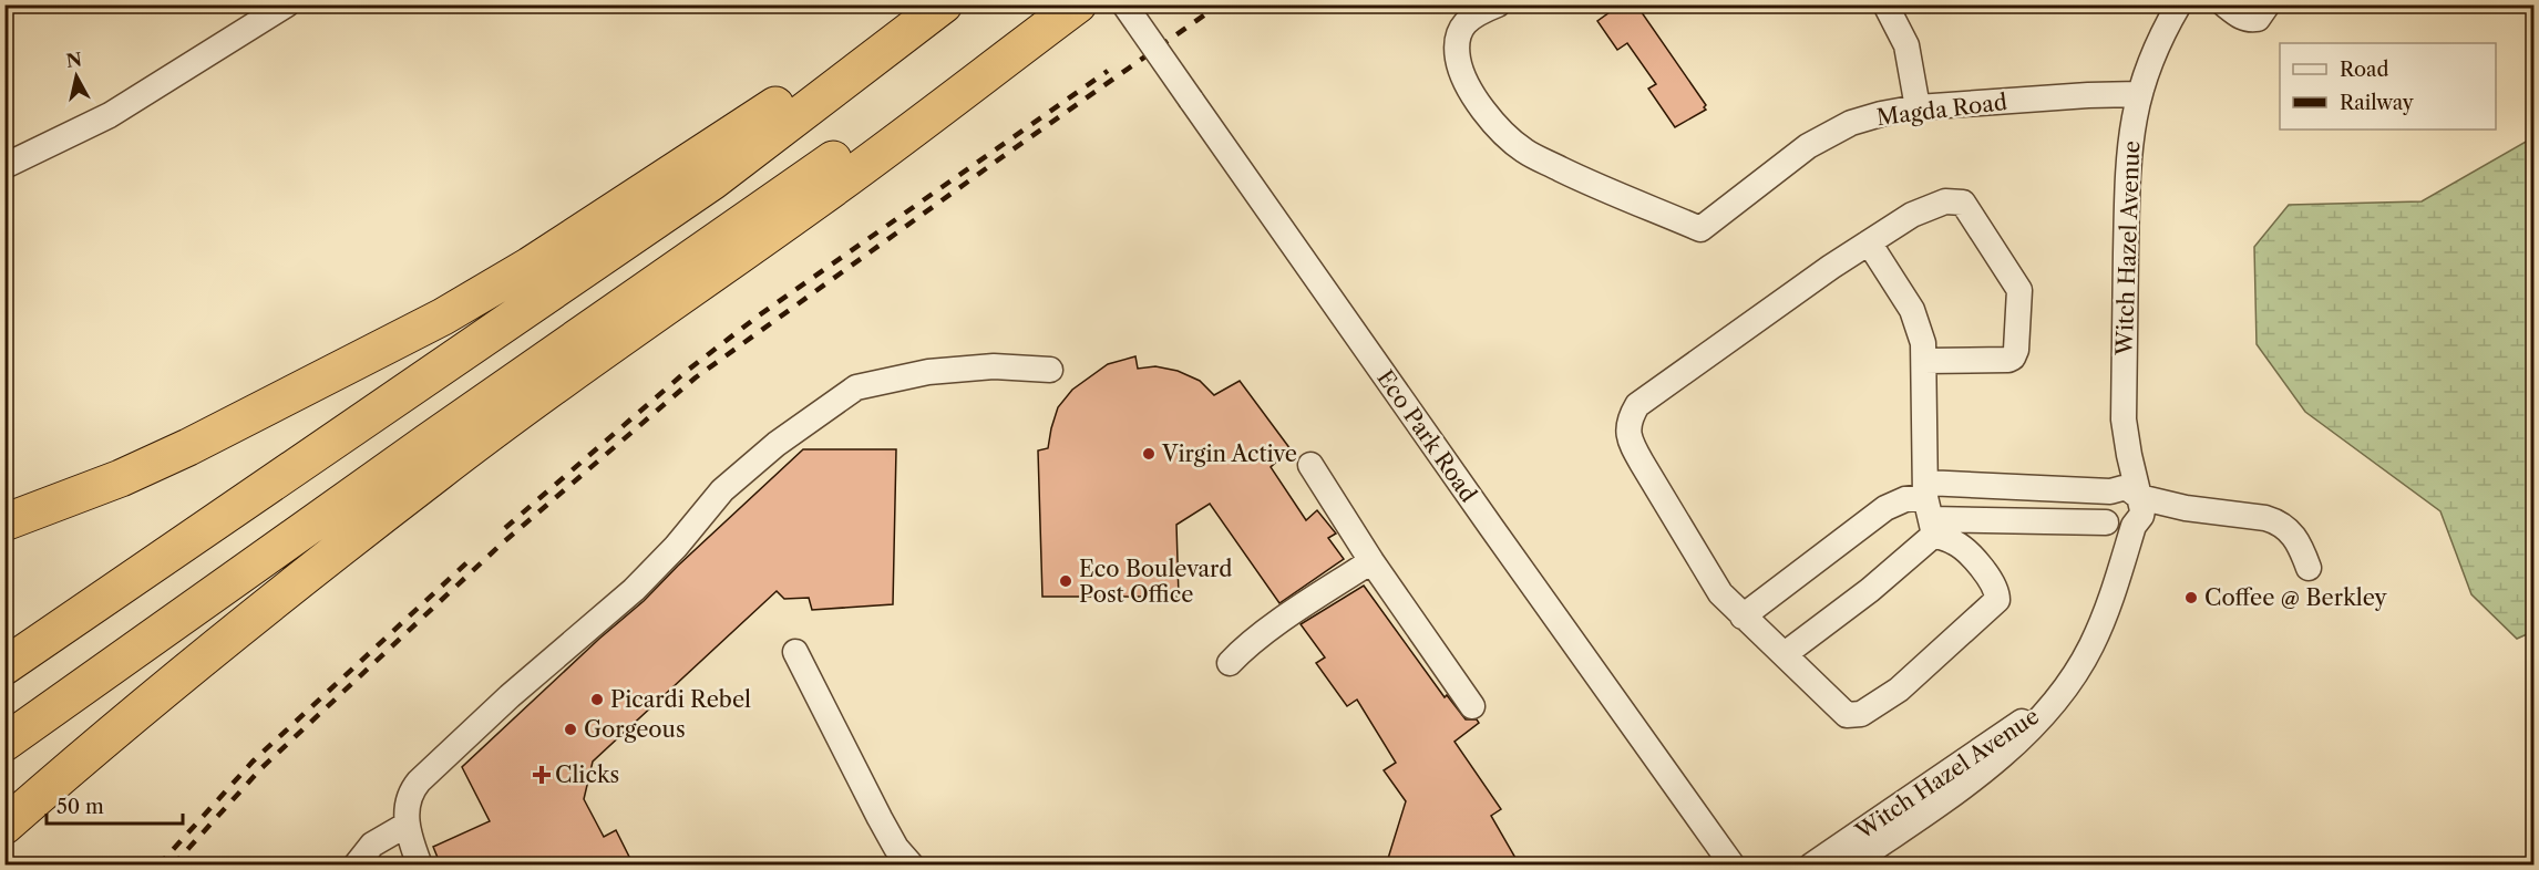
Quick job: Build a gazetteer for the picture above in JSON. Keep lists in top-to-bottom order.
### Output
{
  "streets": {
    "street": ["Magda Road", "Witch Hazel Avenue", "Eco Park Road"]
  },
  "crossings": [
    ["Magda Road", "Witch Hazel Avenue"]
  ],
  "places": {
    "other": [
      "Virgin Active",
      "Eco Boulevard Post Office",
      "Coffee @ Berkley",
      "Picardi Rebel",
      "Gorgeous"
    ],
    "health": ["Clicks"]
  },
  "legend": ["Road", "Railway"],
  "scale_bar": "50 m",
  "north": "top"
}
